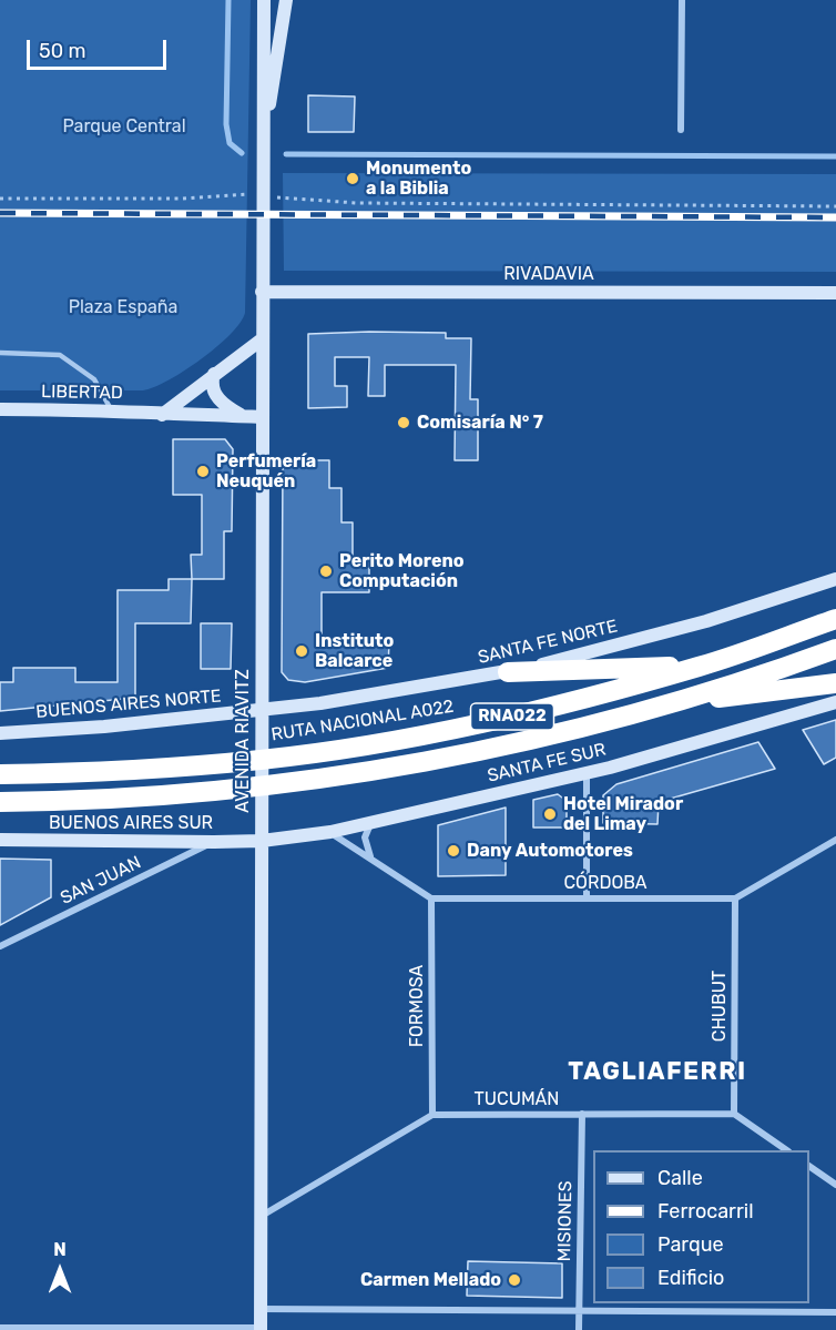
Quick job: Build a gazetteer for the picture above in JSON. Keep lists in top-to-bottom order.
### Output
{
  "streets": {
    "highway": ["RNA022", "RUTA NACIONAL A022"],
    "main road": [
      "RIVADAVIA",
      "LIBERTAD",
      "SANTA FE NORTE",
      "BUENOS AIRES NORTE",
      "AVENIDA RIAVITZ",
      "SANTA FE SUR",
      "BUENOS AIRES SUR"
    ],
    "street": [
      "SAN JUAN",
      "CÓRDOBA",
      "FORMOSA",
      "CHUBUT",
      "TUCUMÁN",
      "MISIONES"
    ]
  },
  "crossings": [
    ["RIVADAVIA", "AVENIDA RIAVITZ"],
    ["LIBERTAD", "AVENIDA RIAVITZ"],
    ["SANTA FE NORTE", "BUENOS AIRES NORTE"],
    ["SANTA FE NORTE", "AVENIDA RIAVITZ"],
    ["BUENOS AIRES NORTE", "AVENIDA RIAVITZ"],
    ["RNA022", "AVENIDA RIAVITZ"],
    ["RUTA NACIONAL A022", "AVENIDA RIAVITZ"],
    ["AVENIDA RIAVITZ", "SANTA FE SUR"],
    ["AVENIDA RIAVITZ", "BUENOS AIRES SUR"],
    ["SANTA FE SUR", "BUENOS AIRES SUR"],
    ["BUENOS AIRES SUR", "SAN JUAN"],
    ["CÓRDOBA", "FORMOSA"],
    ["CÓRDOBA", "CHUBUT"],
    ["FORMOSA", "TUCUMÁN"],
    ["CHUBUT", "TUCUMÁN"],
    ["TUCUMÁN", "MISIONES"]
  ],
  "districts": ["TAGLIAFERRI"],
  "parks": ["Parque Central", "Plaza España"],
  "places": [
    "Monumento a la Biblia",
    "Comisaría N° 7",
    "Perfumería Neuquén",
    "Perito Moreno Computación",
    "Instituto Balcarce",
    "Hotel Mirador del Limay",
    "Dany Automotores",
    "Carmen Mellado"
  ],
  "legend": [
    "Calle",
    "Ferrocarril",
    "Parque",
    "Edificio"
  ],
  "scale_bar": "50 m",
  "north": "top"
}
